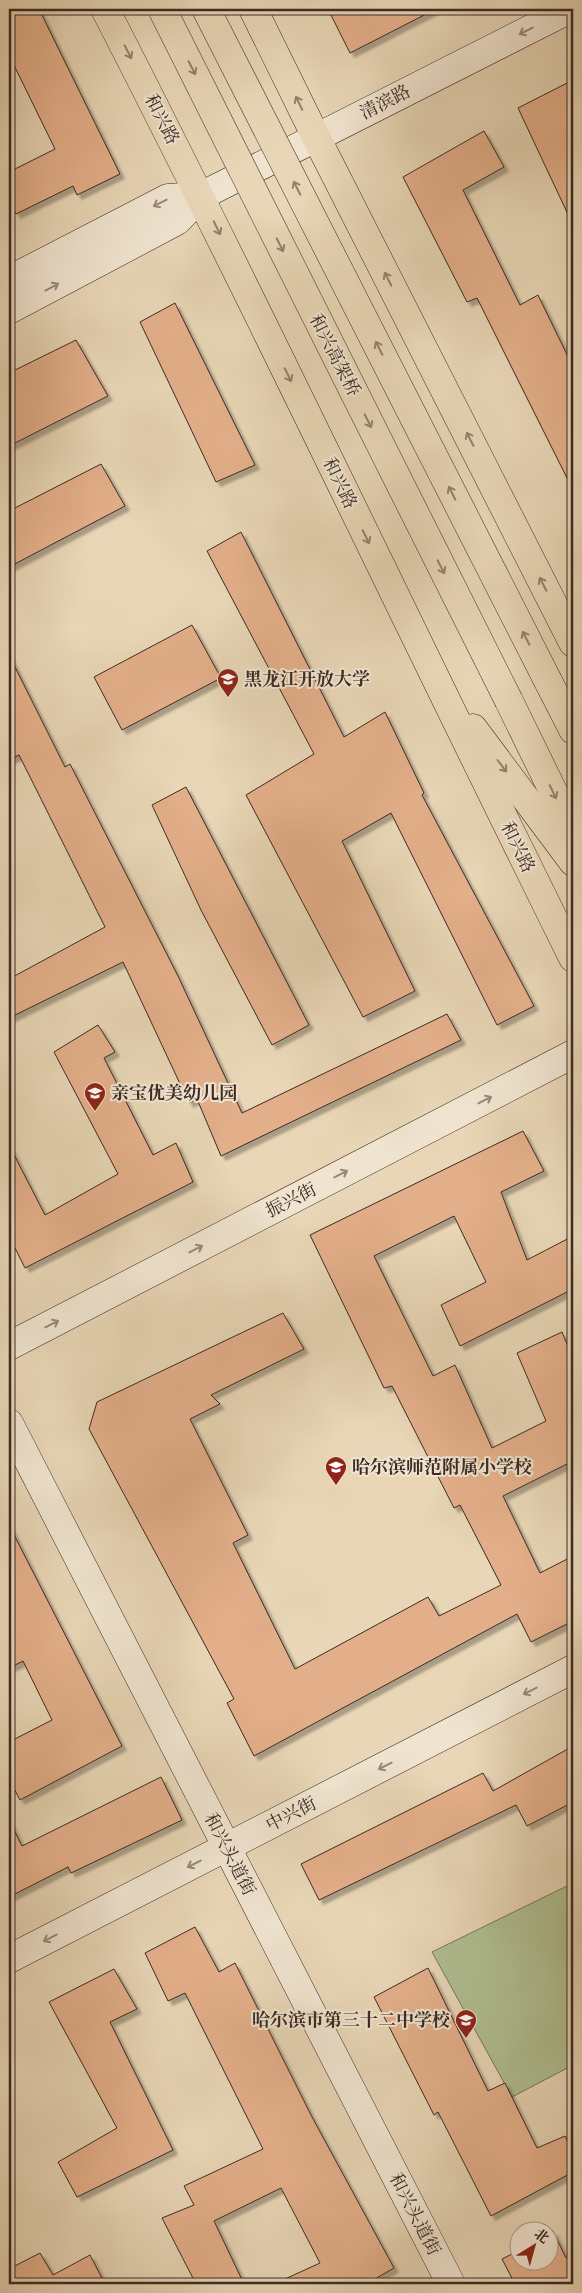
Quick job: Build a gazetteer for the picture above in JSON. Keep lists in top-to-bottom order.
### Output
{
  "streets": {
    "highway": ["和兴路", "和兴高架桥"],
    "street": [
      "清滨路",
      "振兴街",
      "中兴街",
      "和兴头道街"
    ]
  },
  "crossings": [
    ["清滨路", "和兴路"],
    ["中兴街", "和兴头道街"]
  ],
  "one_way": ["振兴街", "中兴街"],
  "places": {
    "school or university": [
      "黑龙江开放大学",
      "亲宝优美幼儿园",
      "哈尔滨师范附属小学校",
      "哈尔滨市第三十二中学校"
    ]
  },
  "north": "top right"
}
